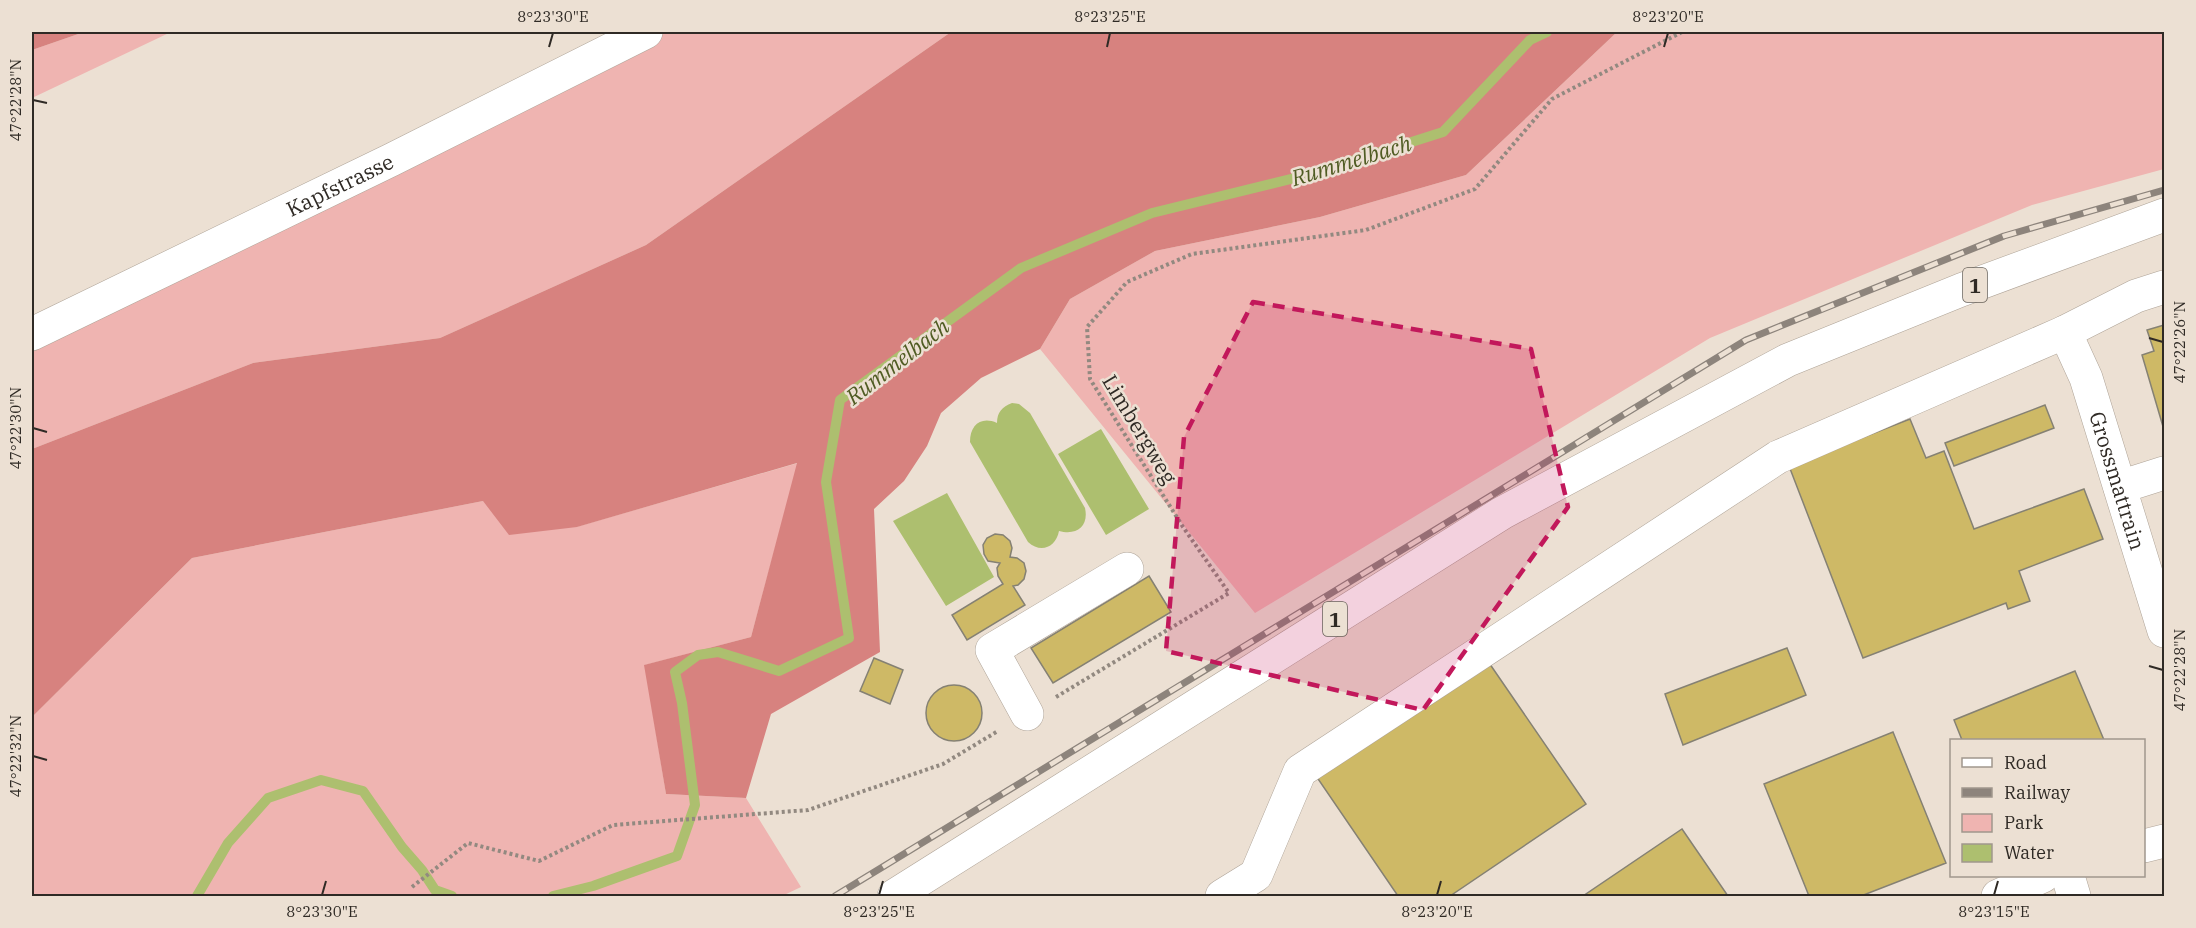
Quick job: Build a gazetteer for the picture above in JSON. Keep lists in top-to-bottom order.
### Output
{
  "streets": {
    "main road": ["Kapfstrasse", "1", "Grossmattrain"],
    "path": ["Limbergweg"]
  },
  "water": ["Rummelbach"],
  "legend": [
    "Road",
    "Railway",
    "Park",
    "Water"
  ],
  "coordinates": [
    "8°23'30\"E",
    "8°23'25\"E",
    "8°23'20\"E",
    "47°22'28\"N",
    "47°22'26\"N",
    "47°22'30\"N",
    "47°22'32\"N",
    "8°23'15\"E"
  ]
}
